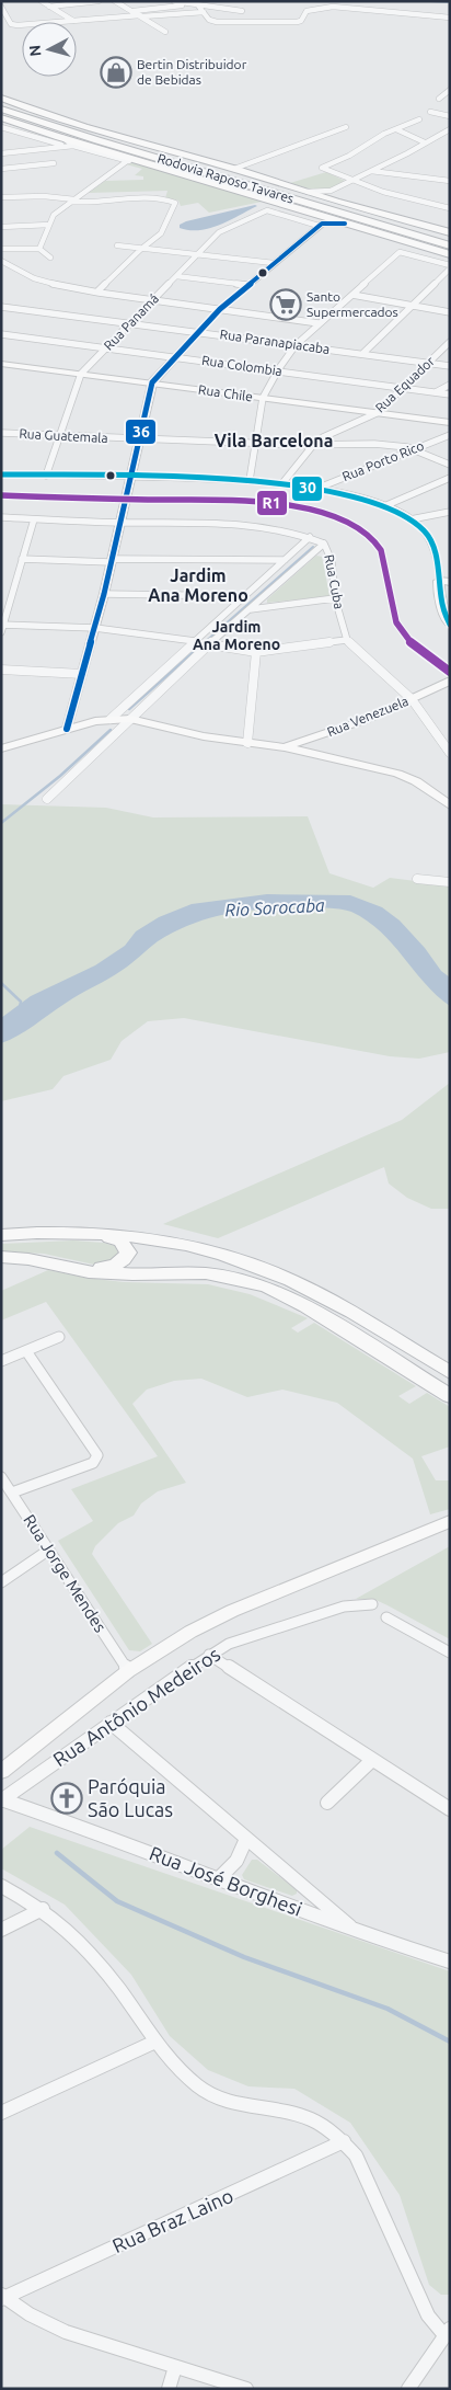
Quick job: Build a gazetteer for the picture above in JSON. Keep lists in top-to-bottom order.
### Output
{
  "streets": {
    "highway": ["Rodovia Raposo Tavares"],
    "main road": ["Rua Chile", "Rua Venezuela"],
    "street": [
      "Rua Panamá",
      "Rua Paranapiacaba",
      "Rua Colombia",
      "Rua Equador",
      "Rua Guatemala",
      "Rua Porto Rico",
      "Rua Cuba",
      "Rua Jorge Mendes",
      "Rua Antônio Medeiros",
      "Rua José Borghesi",
      "Rua Braz Laino"
    ]
  },
  "crossings": [
    ["Rua Panamá", "Rua Paranapiacaba"],
    ["Rua Panamá", "Rua Colombia"],
    ["Rua Panamá", "Rua Chile"],
    ["Rua Panamá", "Rua Guatemala"],
    ["Rua Paranapiacaba", "Rua Equador"],
    ["Rua Colombia", "Rua Equador"],
    ["Rua Equador", "Rua Chile"],
    ["Rua Equador", "Rua Guatemala"],
    ["Rua Guatemala", "Rua Porto Rico"],
    ["Rua Antônio Medeiros", "Rua José Borghesi"]
  ],
  "districts": ["Vila Barcelona", "Jardim Ana Moreno", "Jardim Ana Moreno"],
  "water": ["Rio Sorocaba"],
  "places": {
    "shop": ["Bertin Distribuidor de Bebidas"],
    "supermarket": ["Santo Supermercados"],
    "church": ["Paróquia São Lucas"]
  },
  "lines": ["transit line 36", "transit line 30", "transit line R1"],
  "north": "left"
}
